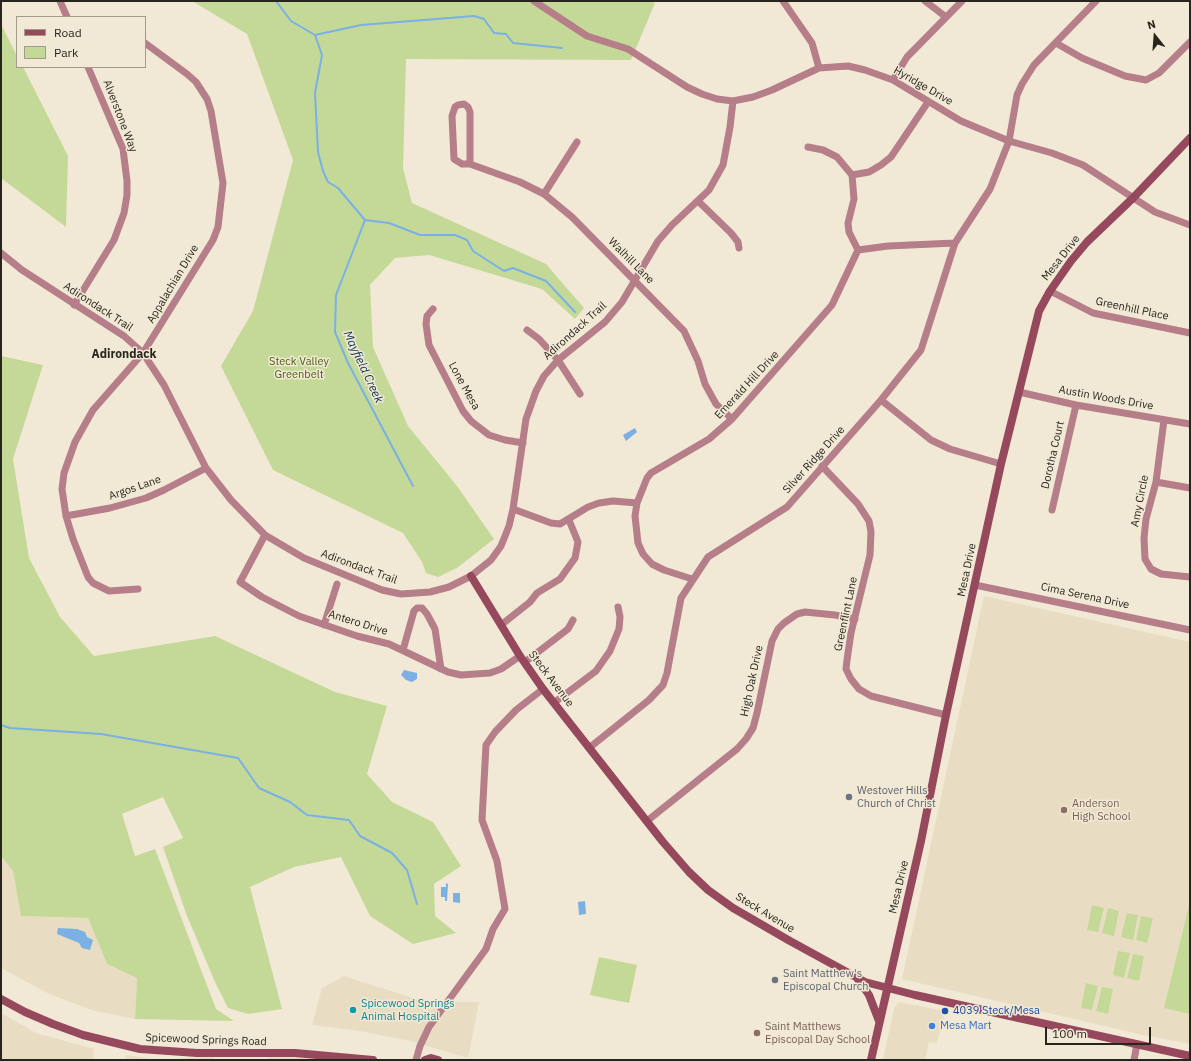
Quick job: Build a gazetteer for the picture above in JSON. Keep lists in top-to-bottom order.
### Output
{
  "streets": {
    "street": [
      "Hyridge Drive",
      "Alverstone Way",
      "Mesa Drive",
      "Walhill Lane",
      "Appalachian Drive",
      "Adirondack Trail",
      "Greenhill Place",
      "Emerald Hill Drive",
      "Lone Mesa",
      "Austin Woods Drive",
      "Dorotha Court",
      "Silver Ridge Drive",
      "Argos Lane",
      "Amy Circle",
      "Cima Serena Drive",
      "Greenflint Lane",
      "Antero Drive",
      "Steck Avenue",
      "High Oak Drive",
      "Spicewood Springs Road"
    ]
  },
  "crossings": [
    ["Hyridge Drive", "Mesa Drive"],
    ["Hyridge Drive", "Adirondack Trail"],
    ["Hyridge Drive", "Silver Ridge Drive"],
    ["Alverstone Way", "Adirondack Trail"],
    ["Mesa Drive", "Greenhill Place"],
    ["Mesa Drive", "Austin Woods Drive"],
    ["Mesa Drive", "Cima Serena Drive"],
    ["Mesa Drive", "Greenflint Lane"],
    ["Mesa Drive", "Steck Avenue"],
    ["Walhill Lane", "Adirondack Trail"],
    ["Walhill Lane", "Emerald Hill Drive"],
    ["Appalachian Drive", "Adirondack Trail"],
    ["Appalachian Drive", "Argos Lane"],
    ["Adirondack Trail", "Lone Mesa"],
    ["Adirondack Trail", "Argos Lane"],
    ["Adirondack Trail", "Antero Drive"],
    ["Adirondack Trail", "Steck Avenue"],
    ["Emerald Hill Drive", "Silver Ridge Drive"],
    ["Austin Woods Drive", "Dorotha Court"],
    ["Austin Woods Drive", "Amy Circle"],
    ["Silver Ridge Drive", "Greenflint Lane"],
    ["Silver Ridge Drive", "Steck Avenue"],
    ["Greenflint Lane", "High Oak Drive"],
    ["Antero Drive", "Steck Avenue"],
    ["Steck Avenue", "High Oak Drive"]
  ],
  "districts": ["Adirondack"],
  "water": ["Mayfield Creek"],
  "parks": ["Steck Valley Greenbelt"],
  "places": [
    "Westover Hills Church of Christ",
    "Anderson High School",
    "Saint Matthew's Episcopal Church",
    "Spicewood Springs Animal Hospital",
    "4039 Steck/Mesa",
    "Mesa Mart",
    "Saint Matthews Episcopal Day School"
  ],
  "legend": ["Road", "Park"],
  "scale_bar": "100 m",
  "north": "top"
}
